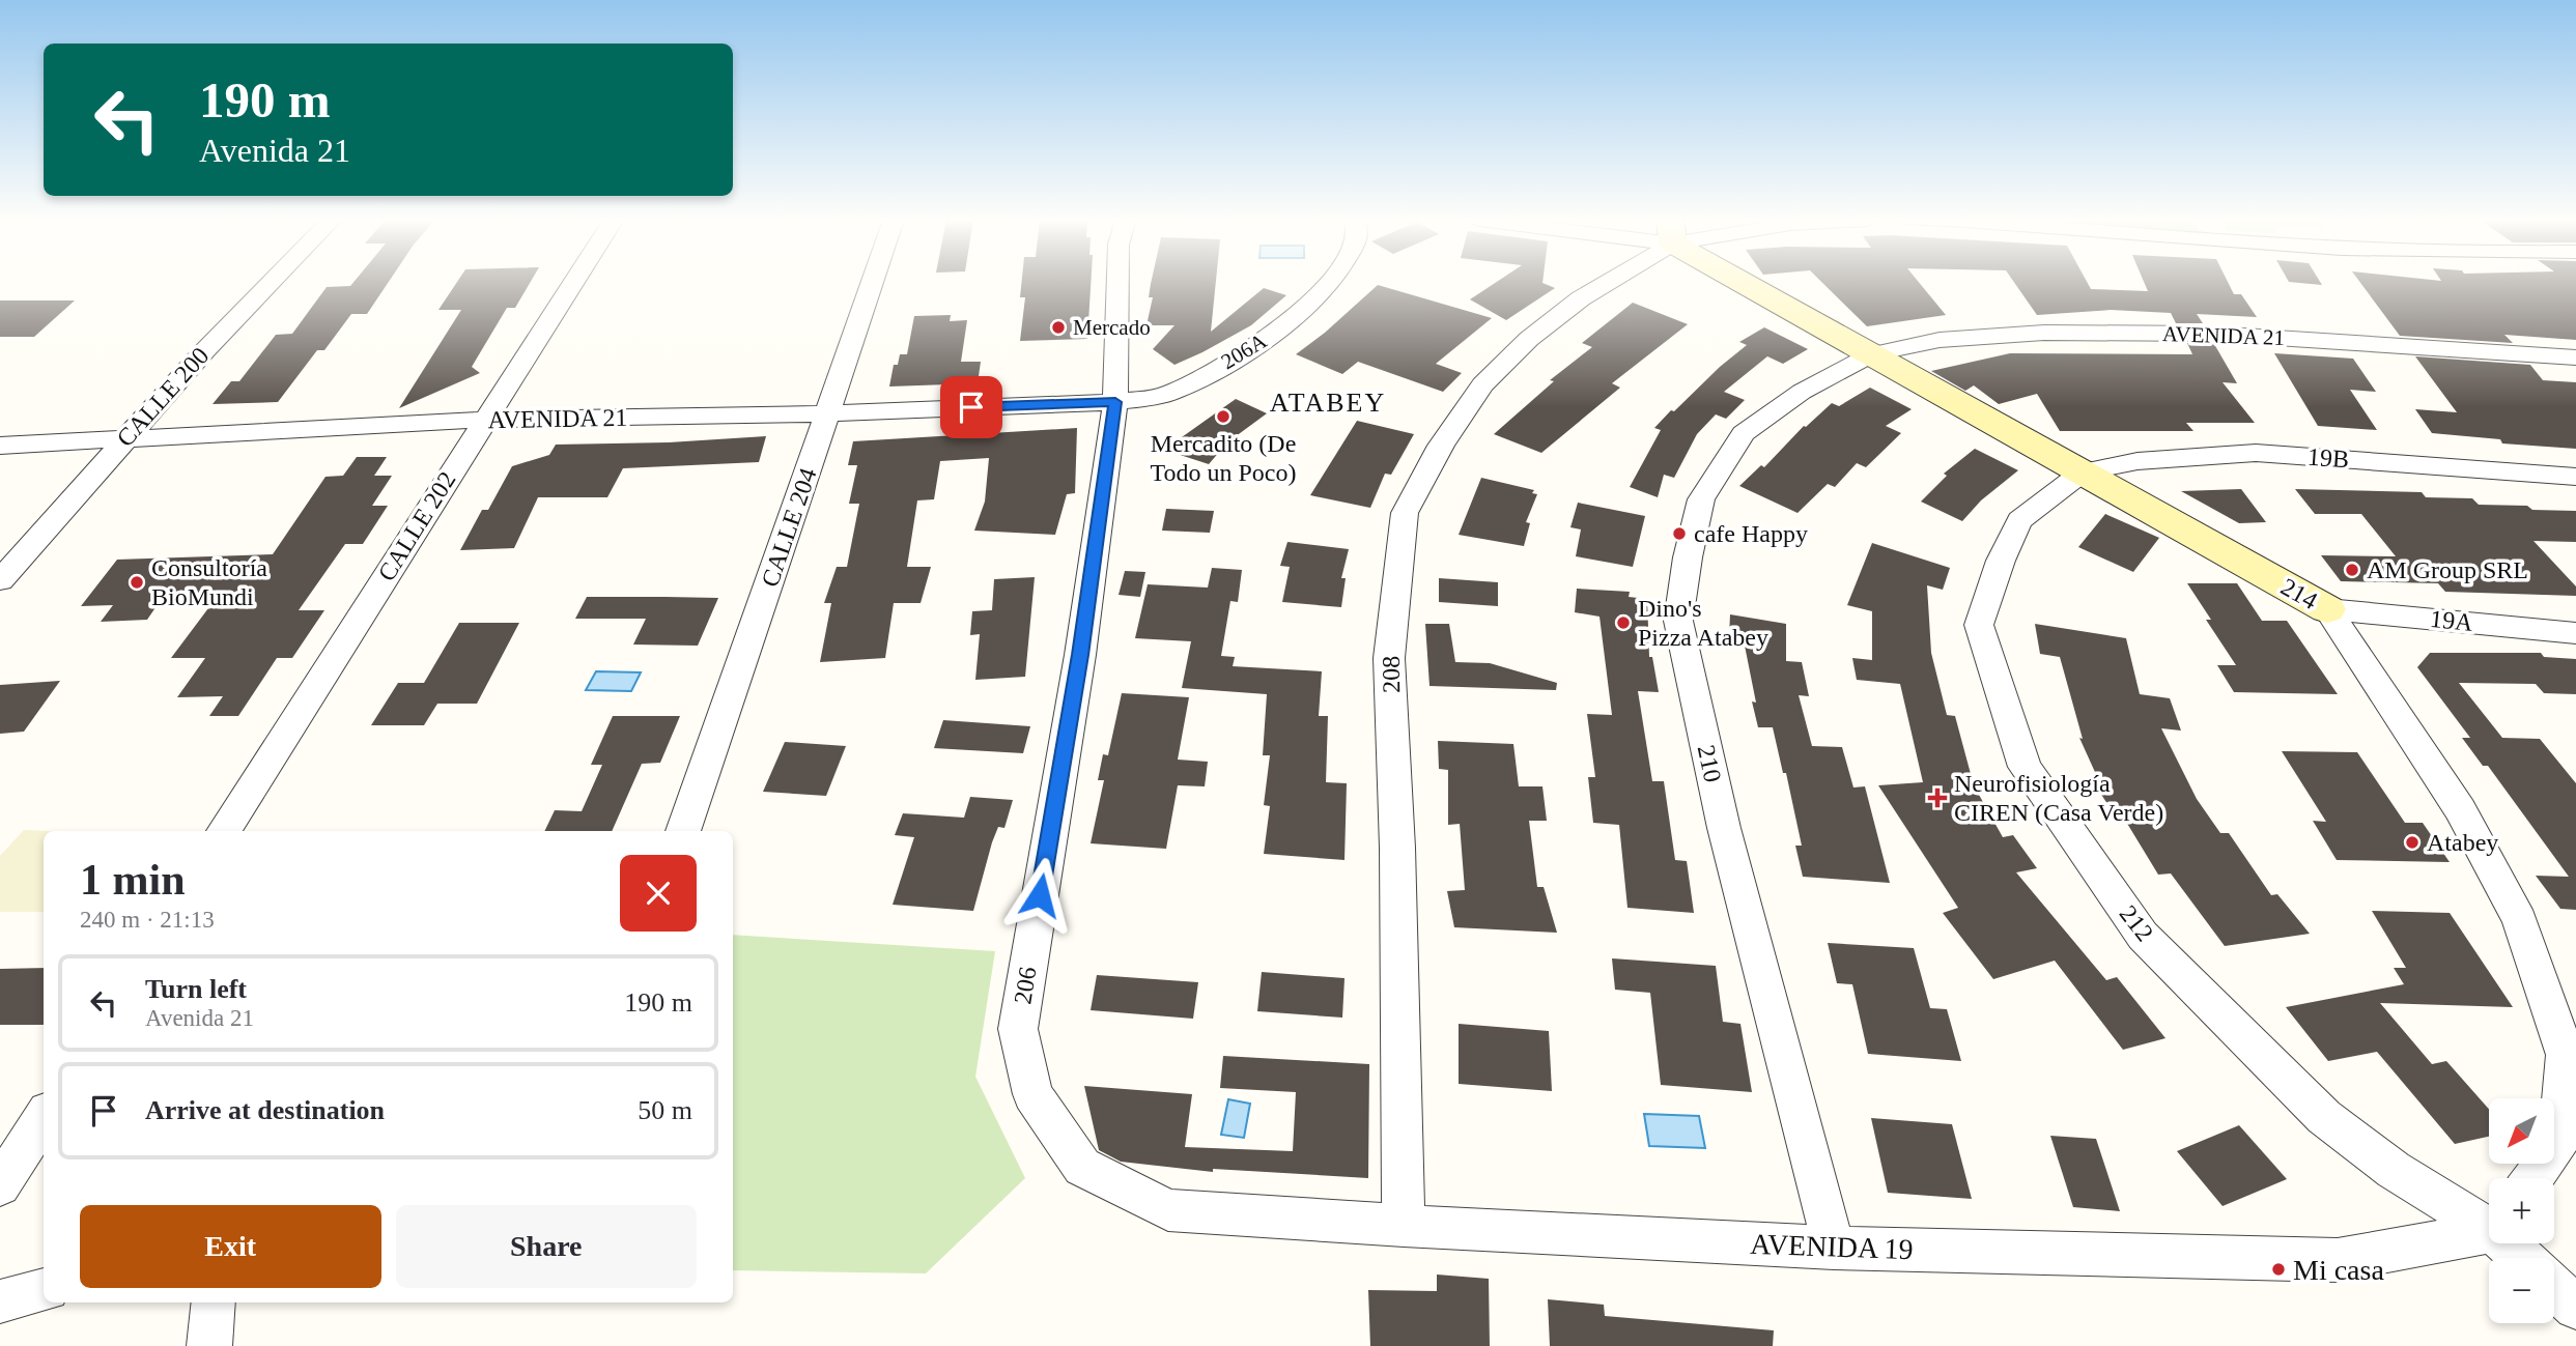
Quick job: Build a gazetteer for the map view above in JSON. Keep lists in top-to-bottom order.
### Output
{
  "streets": {
    "street": [
      "AVENIDA 21",
      "206A",
      "CALLE 200",
      "19B",
      "CALLE 202",
      "CALLE 204",
      "214",
      "19A",
      "208",
      "210",
      "212",
      "206",
      "AVENIDA 19"
    ]
  },
  "crossings": [
    ["AVENIDA 21", "206A"],
    ["AVENIDA 21", "CALLE 200"],
    ["AVENIDA 21", "CALLE 202"],
    ["AVENIDA 21", "CALLE 204"],
    ["AVENIDA 21", "214"],
    ["AVENIDA 21", "210"],
    ["AVENIDA 21", "206"],
    ["206A", "206"],
    ["19B", "214"],
    ["19B", "212"],
    ["214", "19A"],
    ["214", "210"],
    ["214", "212"],
    ["208", "AVENIDA 19"],
    ["210", "AVENIDA 19"],
    ["206", "AVENIDA 19"]
  ],
  "districts": ["ATABEY"],
  "places": {
    "other": [
      "Mercado",
      "Mercadito (De Todo un Poco)",
      "cafe Happy",
      "AM Group SRL",
      "Consultoría BioMundi",
      "Dino's Pizza Atabey",
      "Atabey",
      "Mi casa"
    ],
    "health": ["Neurofisiología CIREN (Casa Verde)"]
  },
  "north": "bottom left",
  "page": {
    "turn": ["190 m", "Avenida 21"],
    "heading": ["1 min", "240 m · 21:13"],
    "list": [
      {
        "name": "Turn left",
        "note": "Avenida 21",
        "value": "190 m"
      },
      {
        "name": "Arrive at destination",
        "value": "50 m"
      }
    ],
    "map_buttons": ["+", "−"],
    "buttons": ["Exit", "Share"]
  }
}
